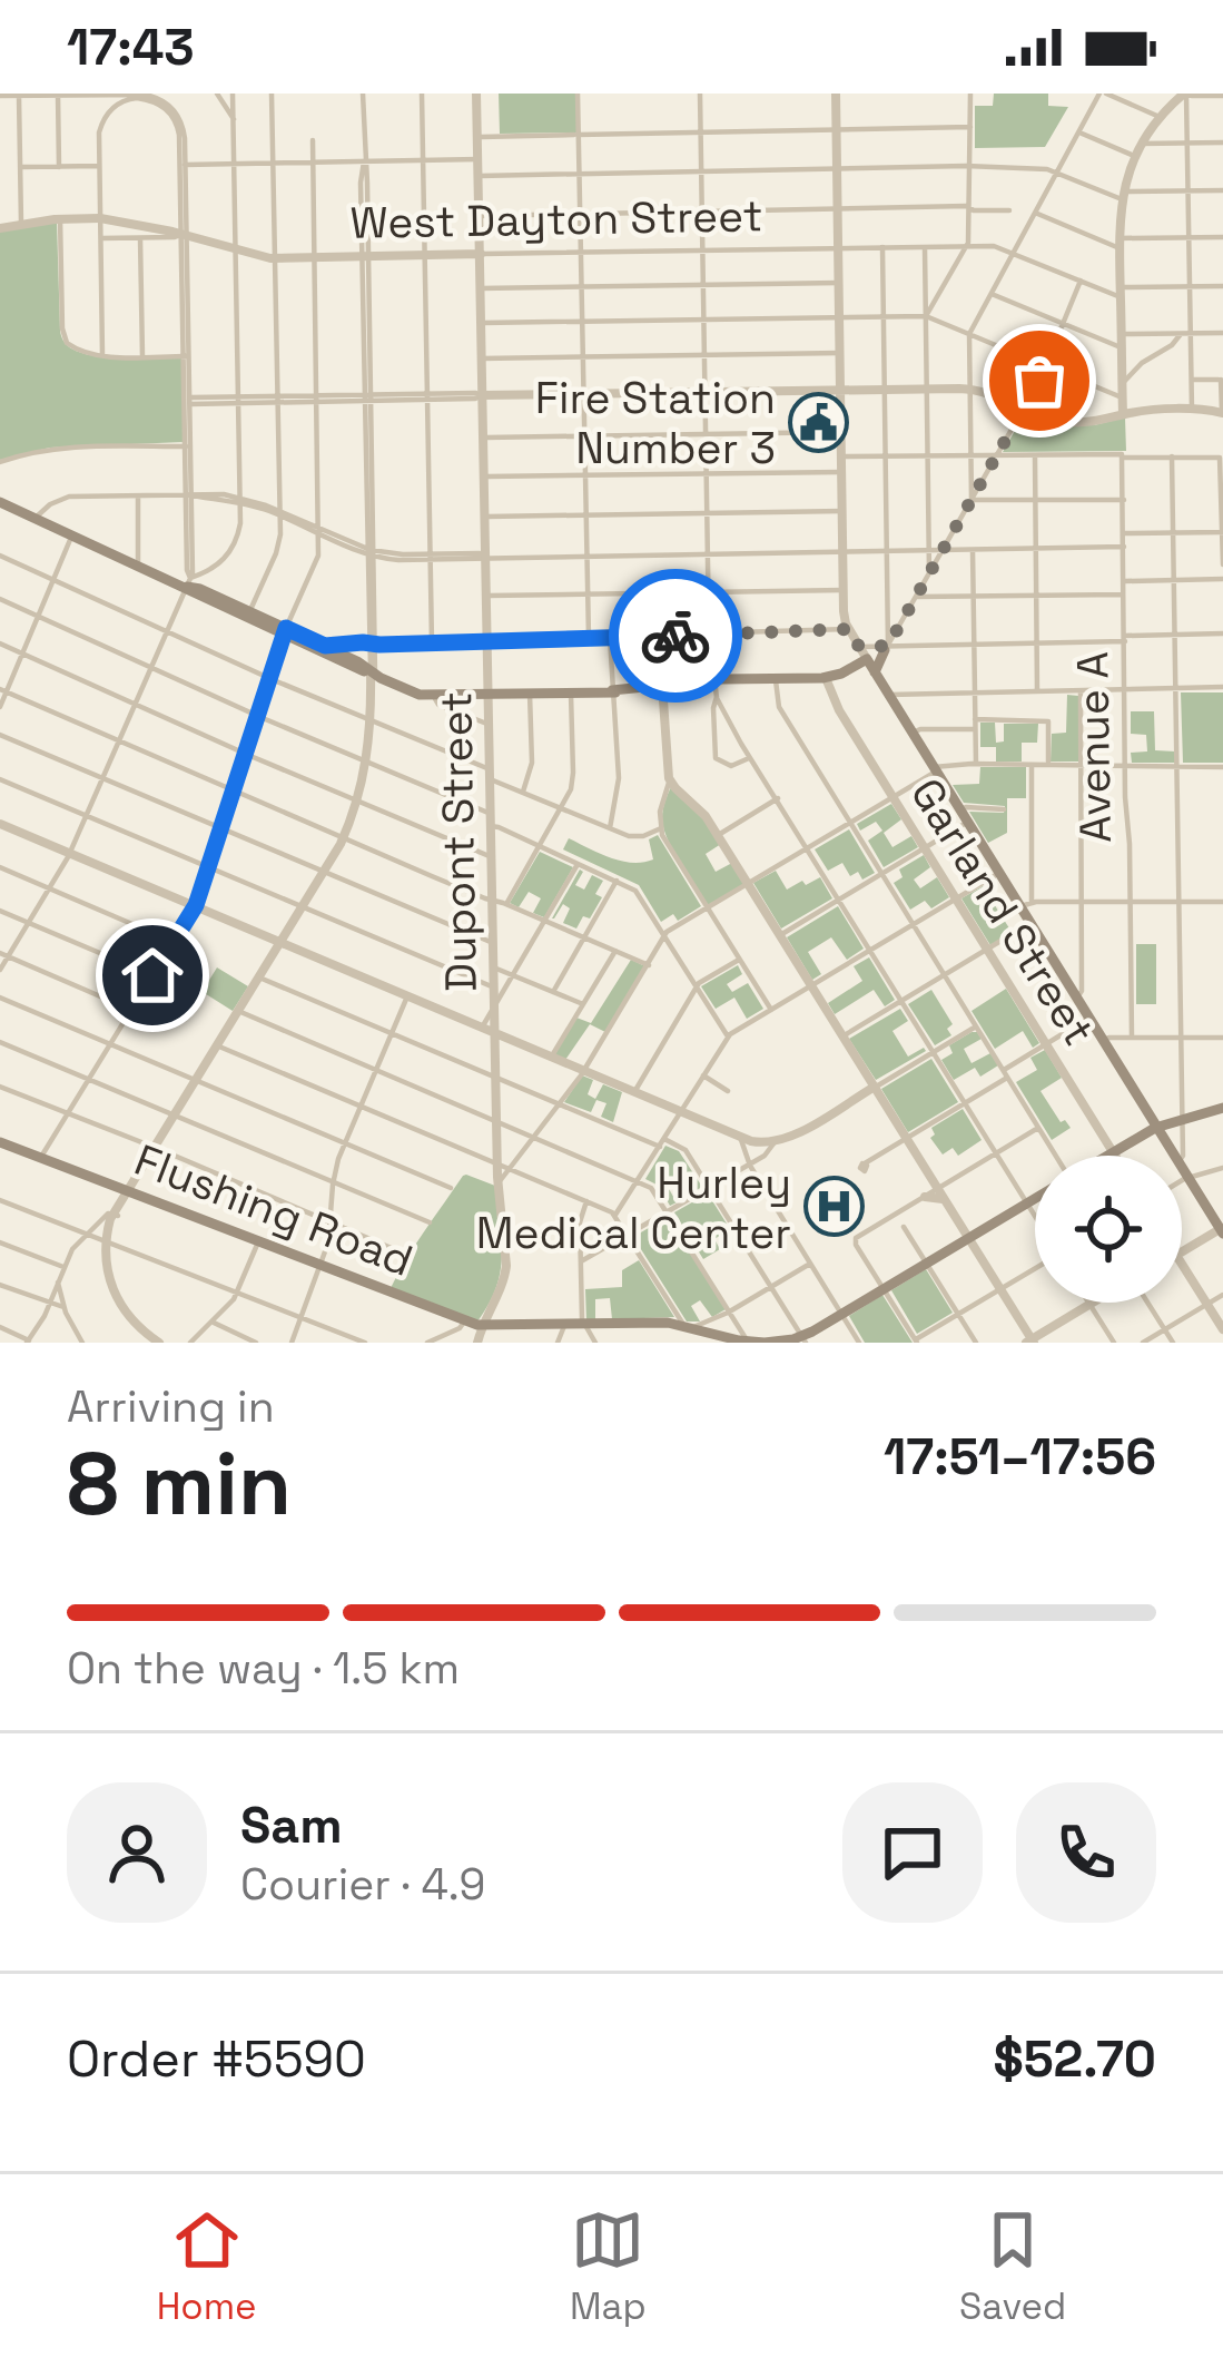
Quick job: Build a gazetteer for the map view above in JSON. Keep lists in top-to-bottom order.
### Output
{
  "streets": {
    "main road": ["Flushing Road"],
    "street": [
      "West Dayton Street",
      "Avenue A",
      "Dupont Street",
      "Garland Street"
    ]
  },
  "crossings": [
    ["West Dayton Street", "Dupont Street"],
    ["Dupont Street", "Flushing Road"]
  ],
  "places": {
    "public building": ["Fire Station Number 3"],
    "hospital": ["Hurley Medical Center"]
  },
  "page": {
    "status": "17:43",
    "heading": ["8 min", "Arriving in", "17:51–17:56"],
    "panel": [
      "Sam",
      "Courier · 4.9",
      "Order #5590",
      "$52.70"
    ],
    "bar": "On the way · 1.5 km",
    "tabs": ["Home", "Map", "Saved"]
  }
}
